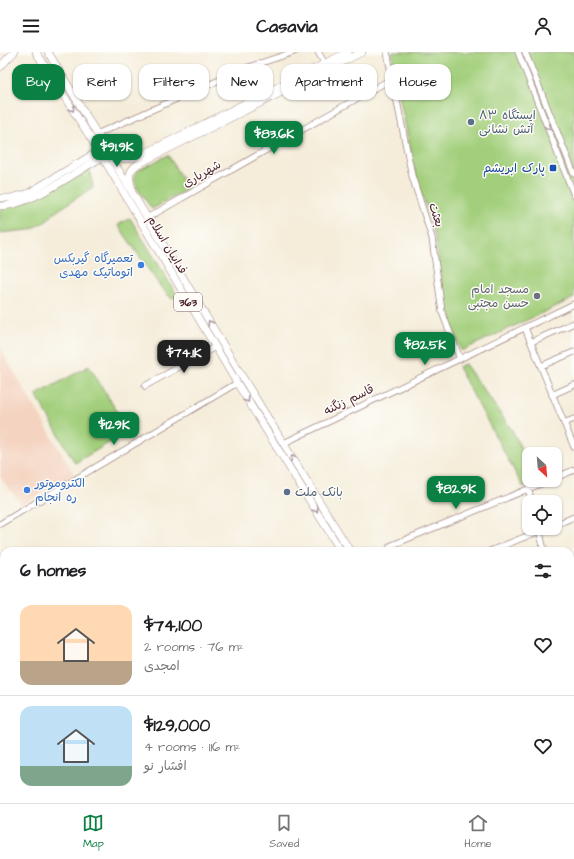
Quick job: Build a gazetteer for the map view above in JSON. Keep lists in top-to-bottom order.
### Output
{
  "streets": {
    "main road": ["فداییان اسلام", "363"],
    "street": ["شهریاری", "بعثت", "قاسم زنگنه"]
  },
  "crossings": [
    ["شهریاری", "فداییان اسلام"],
    ["بعثت", "قاسم زنگنه"],
    ["فداییان اسلام", "قاسم زنگنه"]
  ],
  "places": {
    "other": [
      "ایستگاه ۸۳ آتش نشانی",
      "تعمیرگاه گیربکس اتوماتیک مهدی",
      "مسجد امام حسن مجتبی",
      "الکتروموتور ره انجام",
      "بانک ملت"
    ],
    "transit": ["پارک ابریشم"]
  },
  "north": "bottom right",
  "page": {
    "header": "Casavia",
    "chip": [
      "Buy",
      "Rent",
      "Filters",
      "New",
      "Apartment",
      "House"
    ],
    "price": [
      "$83.6K",
      "$91.9K",
      "$82.5K",
      "$74.1K",
      "$129K",
      "$82.9K"
    ],
    "heading": "6 homes",
    "list": [
      {
        "name": "$74,100",
        "note": "2 rooms · 76 m² · امجدی"
      },
      {
        "name": "$129,000",
        "note": "4 rooms · 116 m² · افشار نو"
      }
    ],
    "tabs": ["Map", "Saved", "Home"]
  }
}
